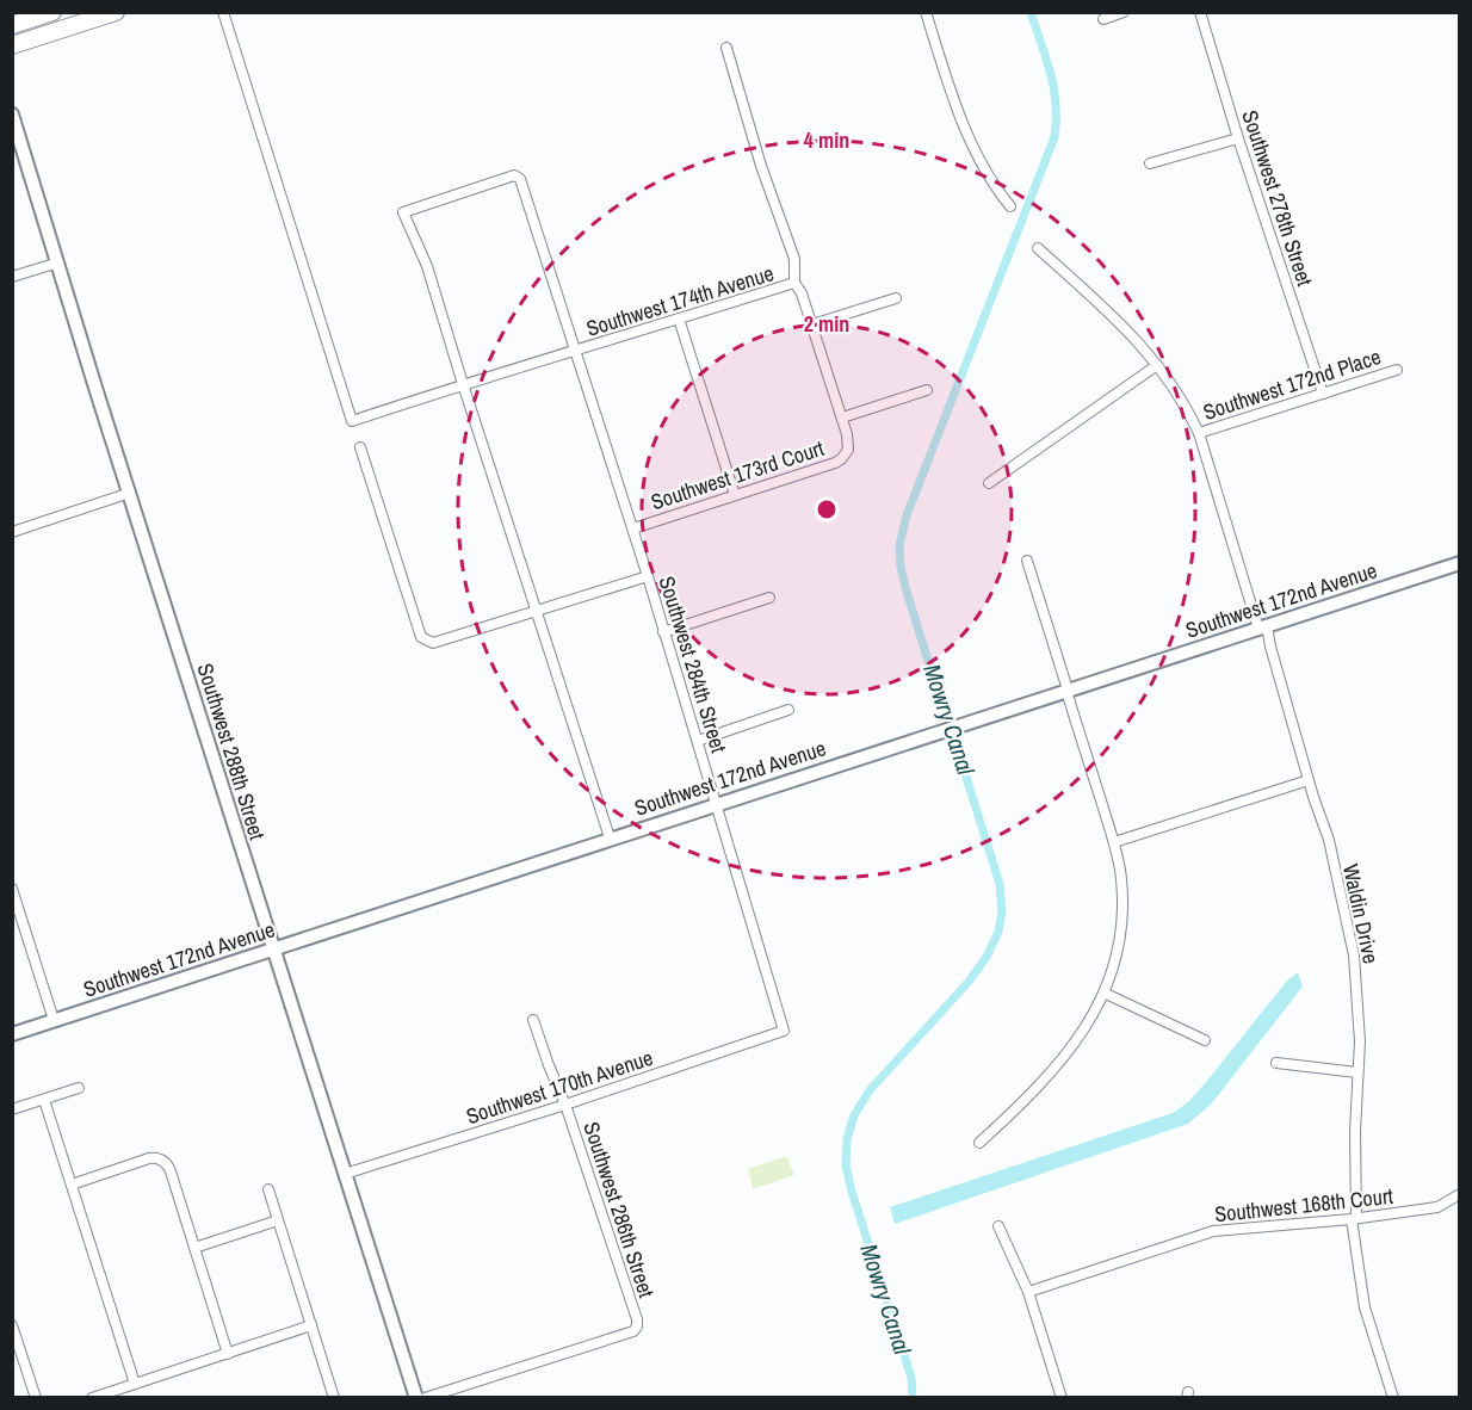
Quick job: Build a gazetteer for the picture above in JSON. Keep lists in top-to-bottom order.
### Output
{
  "streets": {
    "street": [
      "Southwest 278th Street",
      "Southwest 174th Avenue",
      "Southwest 172nd Place",
      "Southwest 173rd Court",
      "Southwest 172nd Avenue",
      "Southwest 284th Street",
      "Southwest 288th Street",
      "Waldin Drive",
      "Southwest 170th Avenue",
      "Southwest 168th Court",
      "Southwest 286th Street"
    ]
  },
  "crossings": [
    ["Southwest 278th Street", "Southwest 172nd Place"],
    ["Southwest 174th Avenue", "Southwest 284th Street"],
    ["Southwest 172nd Place", "Waldin Drive"],
    ["Southwest 173rd Court", "Southwest 284th Street"],
    ["Southwest 172nd Avenue", "Southwest 284th Street"],
    ["Southwest 172nd Avenue", "Southwest 288th Street"],
    ["Southwest 172nd Avenue", "Waldin Drive"],
    ["Southwest 284th Street", "Southwest 170th Avenue"],
    ["Southwest 288th Street", "Southwest 170th Avenue"],
    ["Waldin Drive", "Southwest 168th Court"],
    ["Southwest 170th Avenue", "Southwest 286th Street"]
  ],
  "water": ["Mowry Canal"],
  "rings": ["4 min", "2 min"]
}
